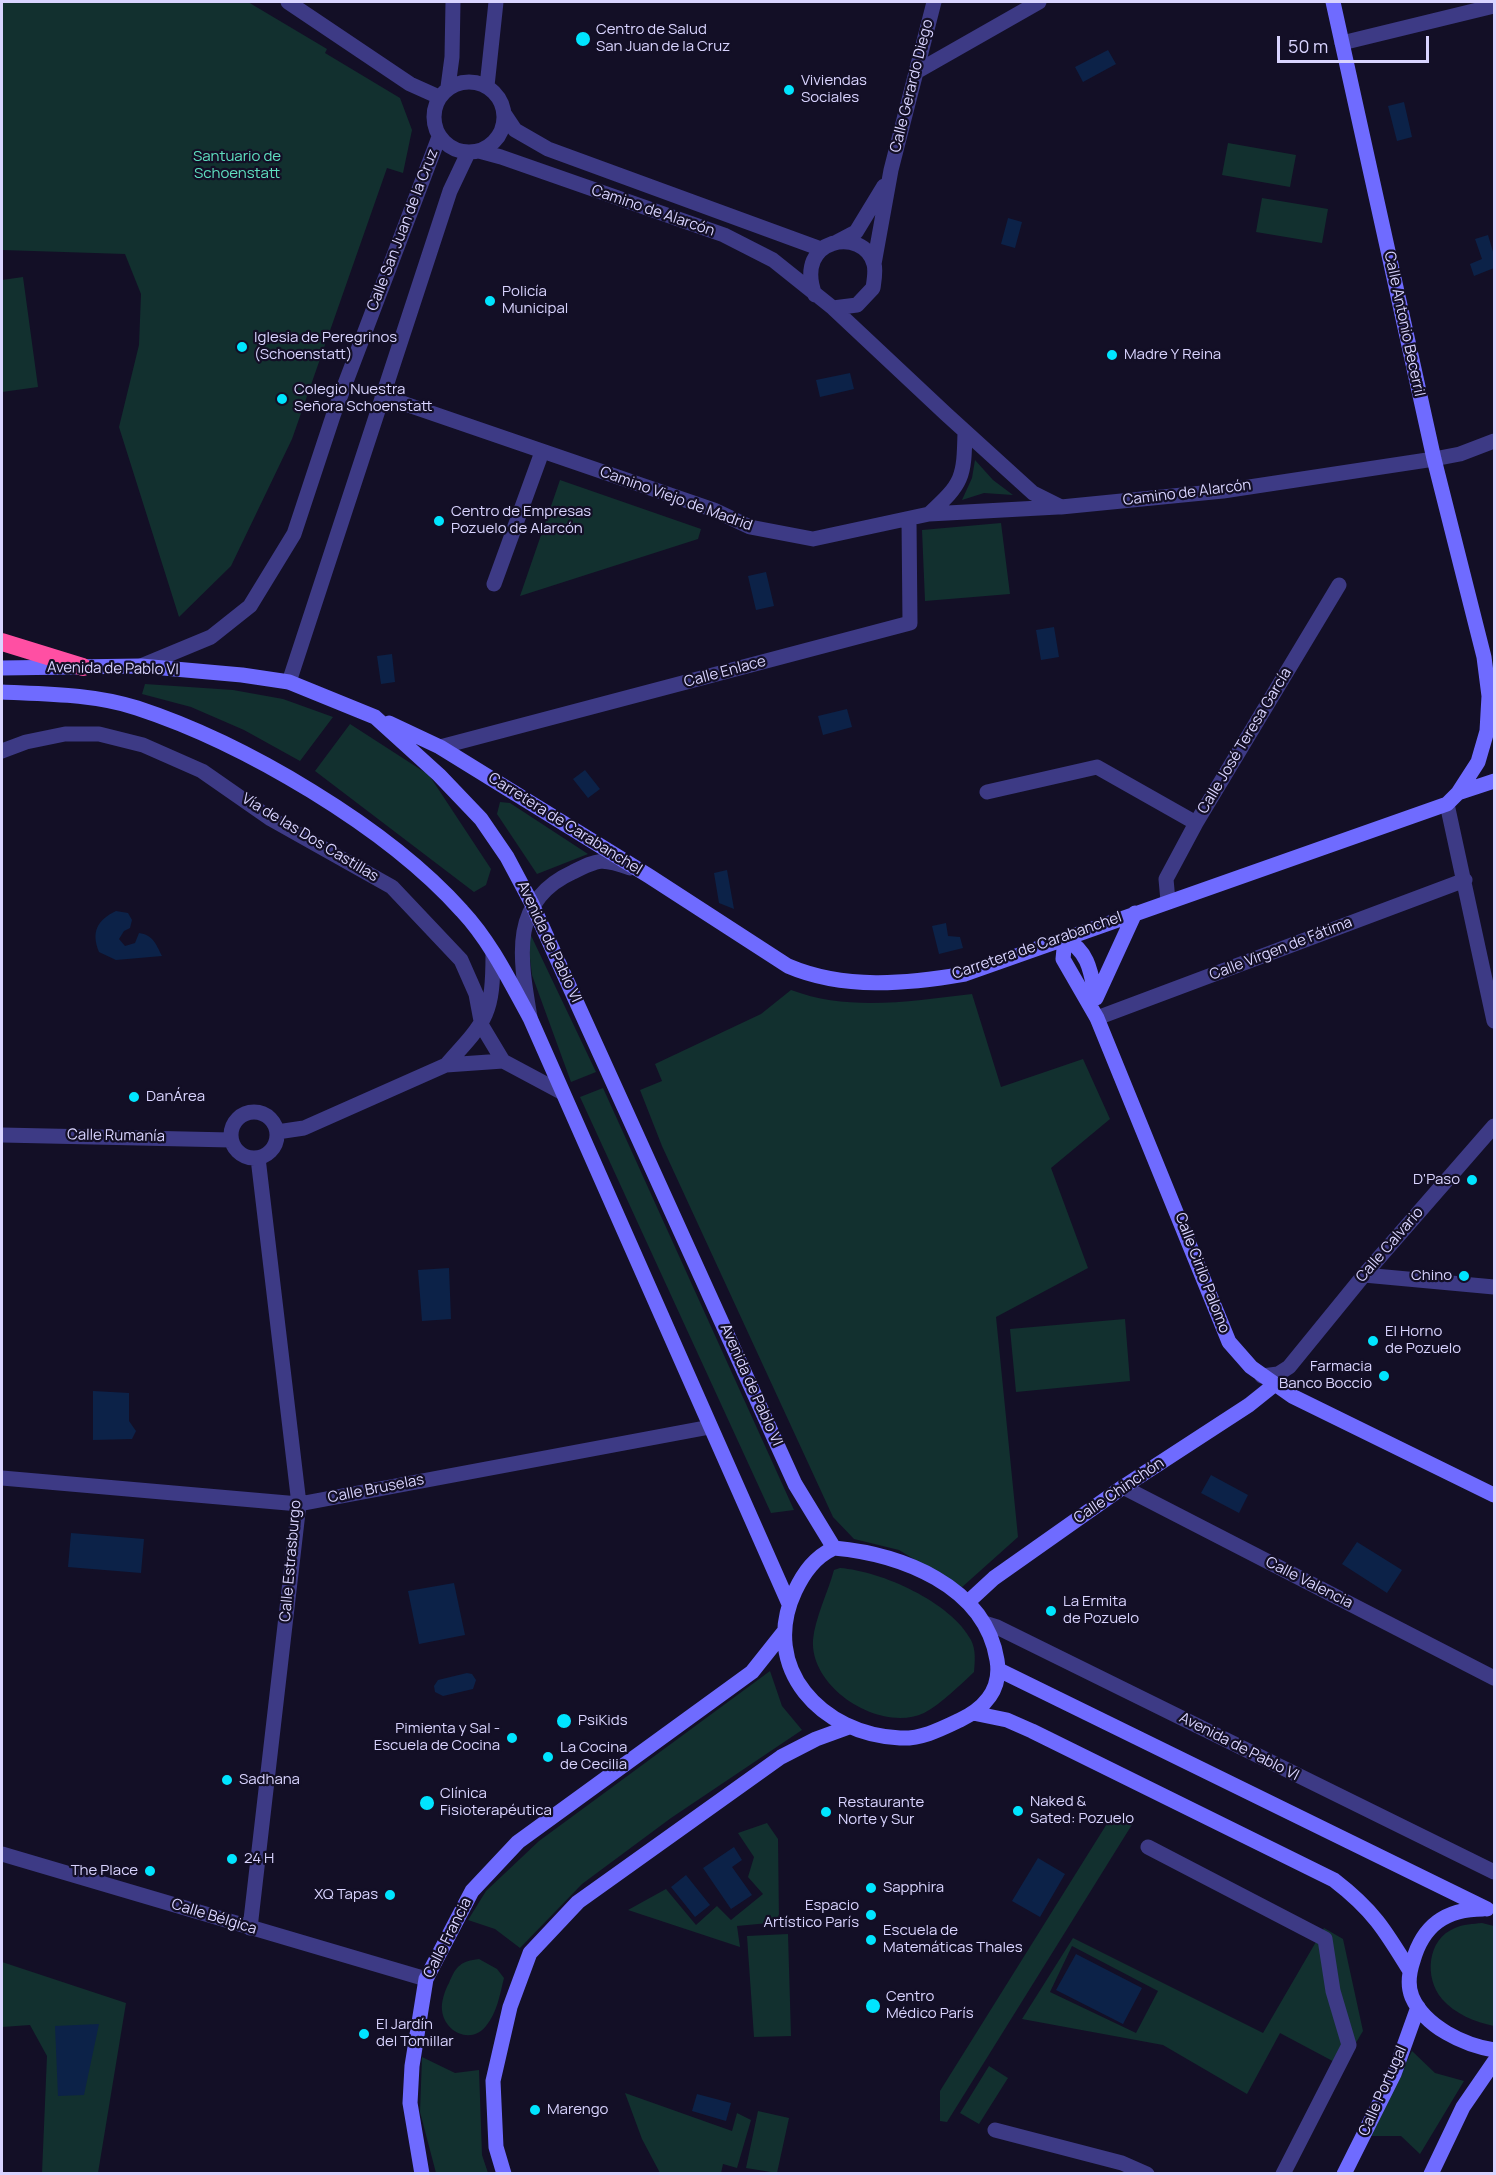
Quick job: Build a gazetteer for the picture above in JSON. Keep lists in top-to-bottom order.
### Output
{
  "streets": {
    "street": [
      "Calle Gerardo Diego",
      "Camino de Alarcón",
      "Calle San Juan de la Cruz",
      "Calle Antonio Becerril",
      "Camino Viejo de Madrid",
      "Avenida de Pablo VI",
      "Calle Enlace",
      "Calle José Teresa García",
      "Carretera de Carabanchel",
      "Vía de las Dos Castillas",
      "Calle Virgen de Fátima",
      "Calle Rumanía",
      "Calle Calvario",
      "Calle Cirilo Palomo",
      "Calle Bruselas",
      "Calle Chinchón",
      "Calle Estrasburgo",
      "Calle Valencia",
      "Calle Bélgica",
      "Calle Francia",
      "Calle Portugal"
    ]
  },
  "crossings": [
    ["Calle Gerardo Diego", "Camino de Alarcón"],
    ["Camino de Alarcón", "Calle San Juan de la Cruz"],
    ["Camino de Alarcón", "Calle Antonio Becerril"],
    ["Camino de Alarcón", "Camino Viejo de Madrid"],
    ["Calle San Juan de la Cruz", "Camino Viejo de Madrid"],
    ["Calle San Juan de la Cruz", "Avenida de Pablo VI"],
    ["Calle Antonio Becerril", "Carretera de Carabanchel"],
    ["Camino Viejo de Madrid", "Calle Enlace"],
    ["Avenida de Pablo VI", "Carretera de Carabanchel"],
    ["Avenida de Pablo VI", "Vía de las Dos Castillas"],
    ["Avenida de Pablo VI", "Calle Bruselas"],
    ["Avenida de Pablo VI", "Calle Chinchón"],
    ["Avenida de Pablo VI", "Calle Francia"],
    ["Calle Enlace", "Carretera de Carabanchel"],
    ["Calle José Teresa García", "Carretera de Carabanchel"],
    ["Carretera de Carabanchel", "Calle Cirilo Palomo"],
    ["Calle Virgen de Fátima", "Calle Cirilo Palomo"],
    ["Calle Rumanía", "Calle Estrasburgo"],
    ["Calle Cirilo Palomo", "Calle Chinchón"],
    ["Calle Bruselas", "Calle Estrasburgo"],
    ["Calle Chinchón", "Calle Valencia"],
    ["Calle Chinchón", "Calle Francia"],
    ["Calle Estrasburgo", "Calle Bélgica"],
    ["Calle Bélgica", "Calle Francia"]
  ],
  "parks": ["Santuario de Schoenstatt"],
  "places": [
    "Centro de Salud San Juan de la Cruz",
    "Viviendas Sociales",
    "Policía Municipal",
    "Iglesia de Peregrinos (Schoenstatt)",
    "Madre Y Reina",
    "Colegio Nuestra Señora Schoenstatt",
    "Centro de Empresas Pozuelo de Alarcón",
    "DanÁrea",
    "D'Paso",
    "Chino",
    "El Horno de Pozuelo",
    "Farmacia Banco Boccio",
    "La Ermita de Pozuelo",
    "PsiKids",
    "Pimienta y Sal - Escuela de Cocina",
    "La Cocina de Cecilia",
    "Sadhana",
    "Clínica Fisioterapéutica",
    "Naked & Sated: Pozuelo",
    "Restaurante Norte y Sur",
    "24 H",
    "The Place",
    "Sapphira",
    "XQ Tapas",
    "Espacio Artístico París",
    "Escuela de Matemáticas Thales",
    "Centro Médico París",
    "El Jardín del Tomillar",
    "Marengo"
  ],
  "scale_bar": "50 m"
}
